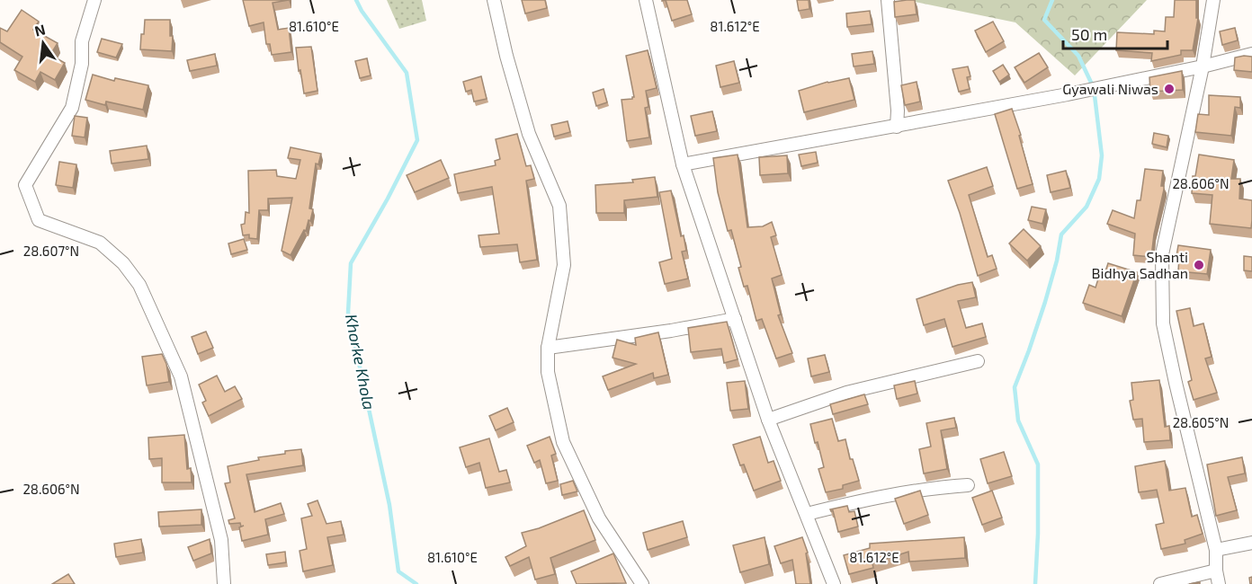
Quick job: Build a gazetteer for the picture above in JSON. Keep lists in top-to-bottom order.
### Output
{
  "water": ["Khorke Khola"],
  "places": ["Gyawali Niwas", "Shanti Bidhya Sadhan"],
  "scale_bar": "50 m",
  "north": "top",
  "coordinates": [
    "81.612°E",
    "81.610°E",
    "28.606°N",
    "28.607°N",
    "28.605°N"
  ]
}
